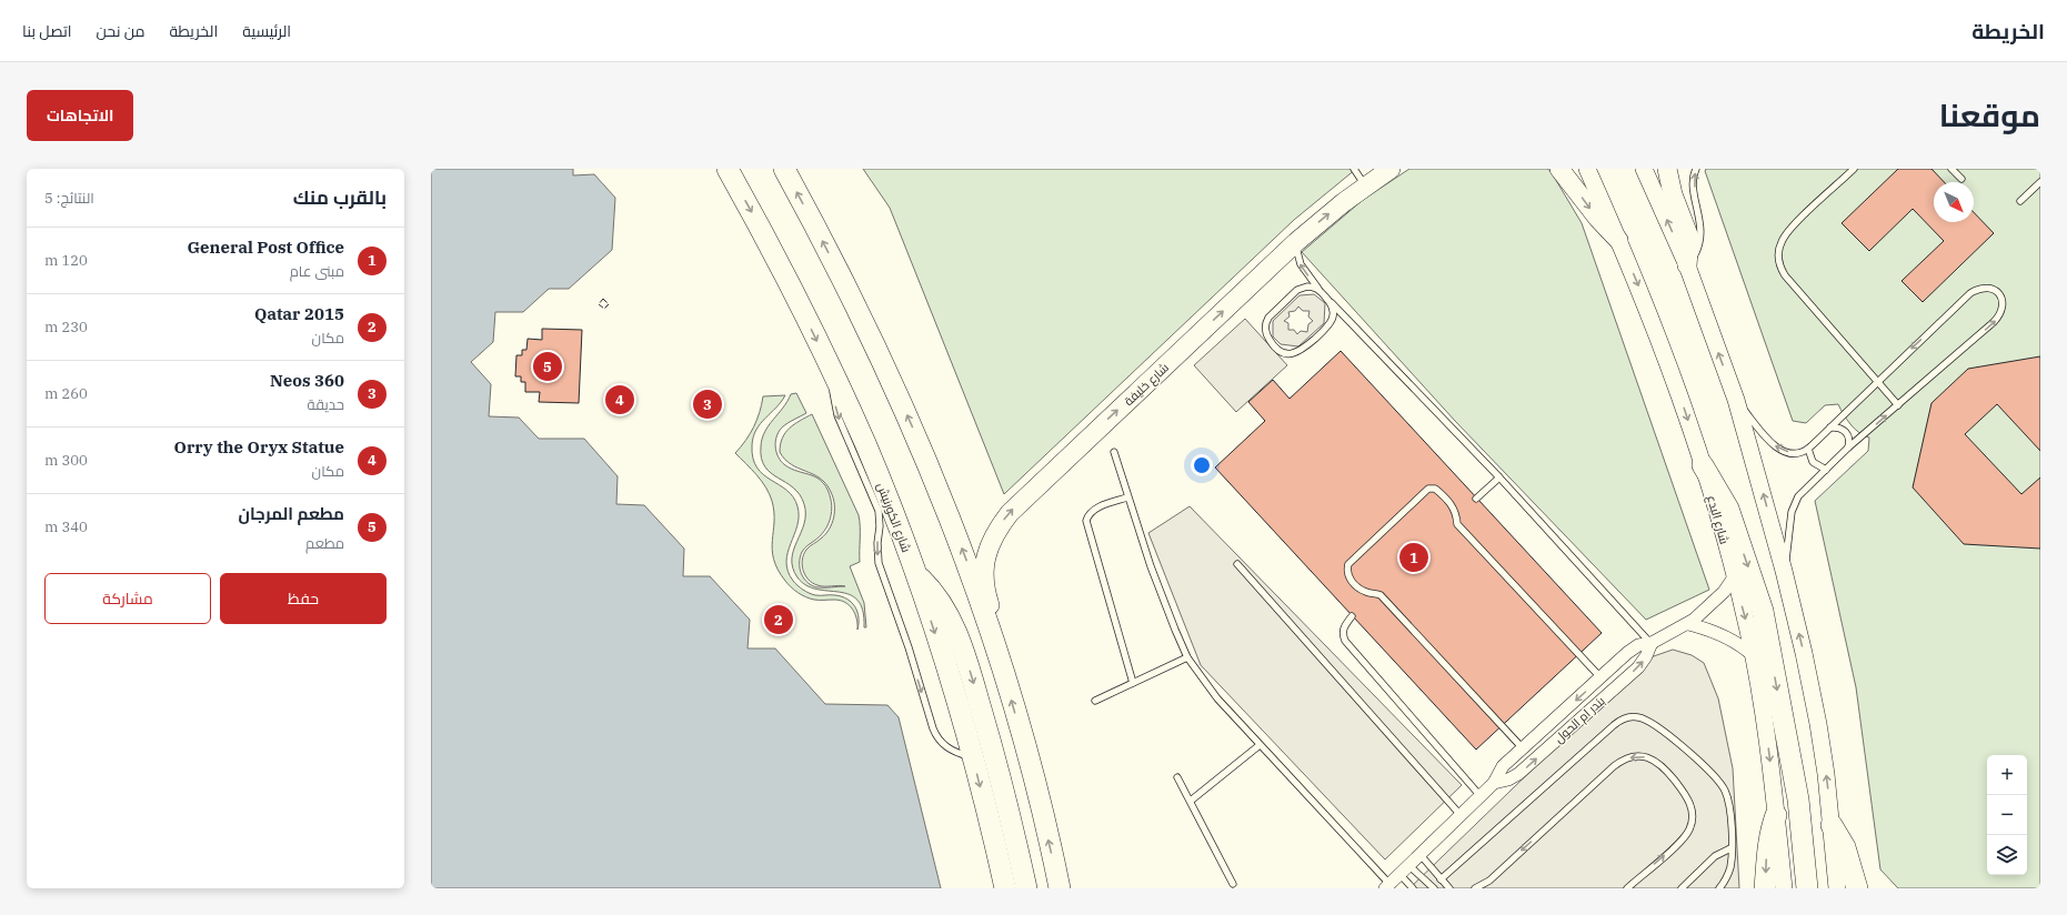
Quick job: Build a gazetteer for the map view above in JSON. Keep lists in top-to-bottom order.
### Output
{
  "streets": {
    "highway": ["شارع الكورنيش"],
    "main road": ["شارع خليفة", "شارع البدع"],
    "street": ["بندر ام الحول"]
  },
  "crossings": [
    ["شارع البدع", "بندر ام الحول"]
  ],
  "one_way": ["شارع خليفة"],
  "north": "bottom right",
  "page": {
    "header": "الخريطة",
    "nav": [
      "الرئيسية",
      "الخريطة",
      "من نحن",
      "اتصل بنا"
    ],
    "title": "موقعنا",
    "buttons": [
      "الاتجاهات",
      ["حفظ", "مشاركة"]
    ],
    "heading": ["بالقرب منك", "النتائج: 5"],
    "list": [
      {
        "mark": "1",
        "name": "General Post Office",
        "note": "مبنى عام",
        "value": "120 m"
      },
      {
        "mark": "2",
        "name": "Qatar 2015",
        "note": "مكان",
        "value": "230 m"
      },
      {
        "mark": "3",
        "name": "Neos 360",
        "note": "حديقة",
        "value": "260 m"
      },
      {
        "mark": "4",
        "name": "Orry the Oryx Statue",
        "note": "مكان",
        "value": "300 m"
      },
      {
        "mark": "5",
        "name": "مطعم المرجان",
        "note": "مطعم",
        "value": "340 m"
      }
    ],
    "pins": [
      "5",
      "4",
      "3",
      "1",
      "2"
    ],
    "map_buttons": ["+", "−"]
  }
}
